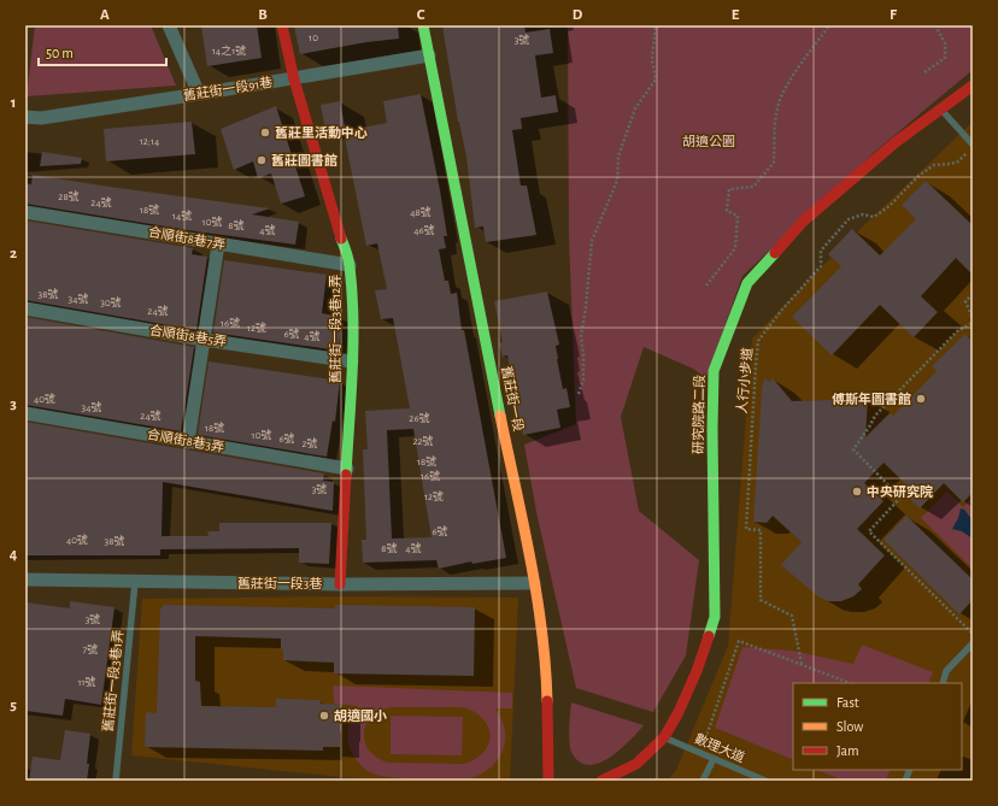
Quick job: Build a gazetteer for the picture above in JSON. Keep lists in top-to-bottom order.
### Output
{
  "streets": {
    "street": [
      "舊莊街一段91巷",
      "合順街8巷7弄",
      "舊莊街一段3巷12弄",
      "合順街8巷5弄",
      "舊莊街一段",
      "研究院路二段",
      "合順街8巷3弄",
      "舊莊街一段3巷"
    ],
    "lane": ["舊莊街一段3巷1弄", "數理大道"],
    "path": ["人行小步道"]
  },
  "crossings": [
    ["舊莊街一段91巷", "舊莊街一段3巷12弄"],
    ["舊莊街一段91巷", "舊莊街一段"],
    ["合順街8巷7弄", "舊莊街一段3巷12弄"],
    ["舊莊街一段3巷12弄", "合順街8巷5弄"],
    ["舊莊街一段3巷12弄", "合順街8巷3弄"],
    ["舊莊街一段3巷12弄", "舊莊街一段3巷"],
    ["舊莊街一段", "舊莊街一段3巷"],
    ["研究院路二段", "數理大道"],
    ["舊莊街一段3巷", "舊莊街一段3巷1弄"]
  ],
  "parks": ["胡適公園"],
  "places": [
    "舊莊里活動中心",
    "舊莊圖書館",
    "傅斯年圖書館",
    "中央研究院",
    "胡適國小"
  ],
  "house_numbers": [
    "10",
    "3號",
    "14之1號",
    "12;14",
    "28號",
    "24號",
    "18號",
    "48號",
    "14號",
    "10號",
    "8號",
    "4號",
    "46號",
    "38號",
    "34號",
    "30號",
    "24號",
    "16號",
    "12號",
    "6號",
    "4號",
    "40號",
    "34號",
    "24號",
    "26號",
    "18號",
    "10號",
    "6號",
    "22號",
    "2號",
    "18號",
    "16號",
    "3號",
    "12號",
    "6號",
    "40號",
    "38號",
    "8號",
    "4號",
    "3號",
    "7號",
    "11號"
  ],
  "legend": ["Fast", "Slow", "Jam"],
  "scale_bar": "50 m",
  "grid": {
    "columns": [
      "A",
      "B",
      "C",
      "D",
      "E",
      "F"
    ],
    "rows": [
      "1",
      "2",
      "3",
      "4",
      "5"
    ]
  }
}
